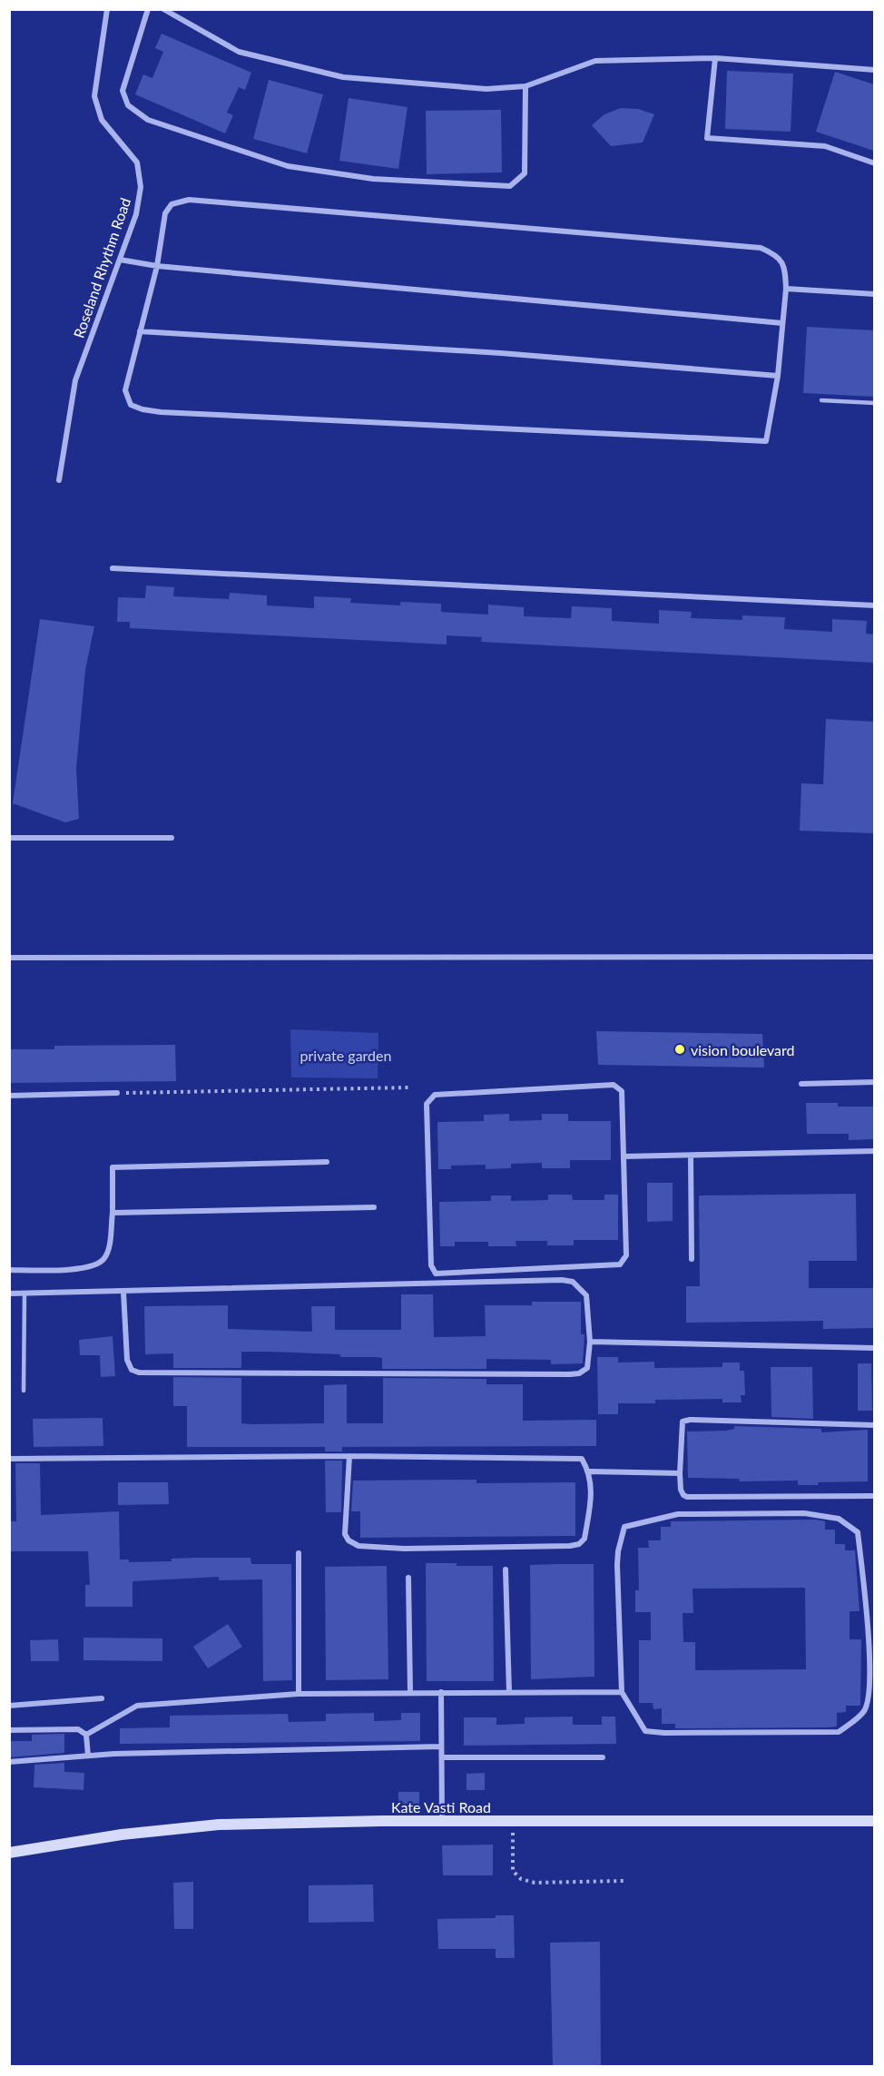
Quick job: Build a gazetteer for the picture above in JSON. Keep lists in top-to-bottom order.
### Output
{
  "streets": {
    "street": ["Roseland Rhythm Road", "Kate Vasti Road"]
  },
  "parks": ["private garden"],
  "places": ["vision boulevard"]
}
